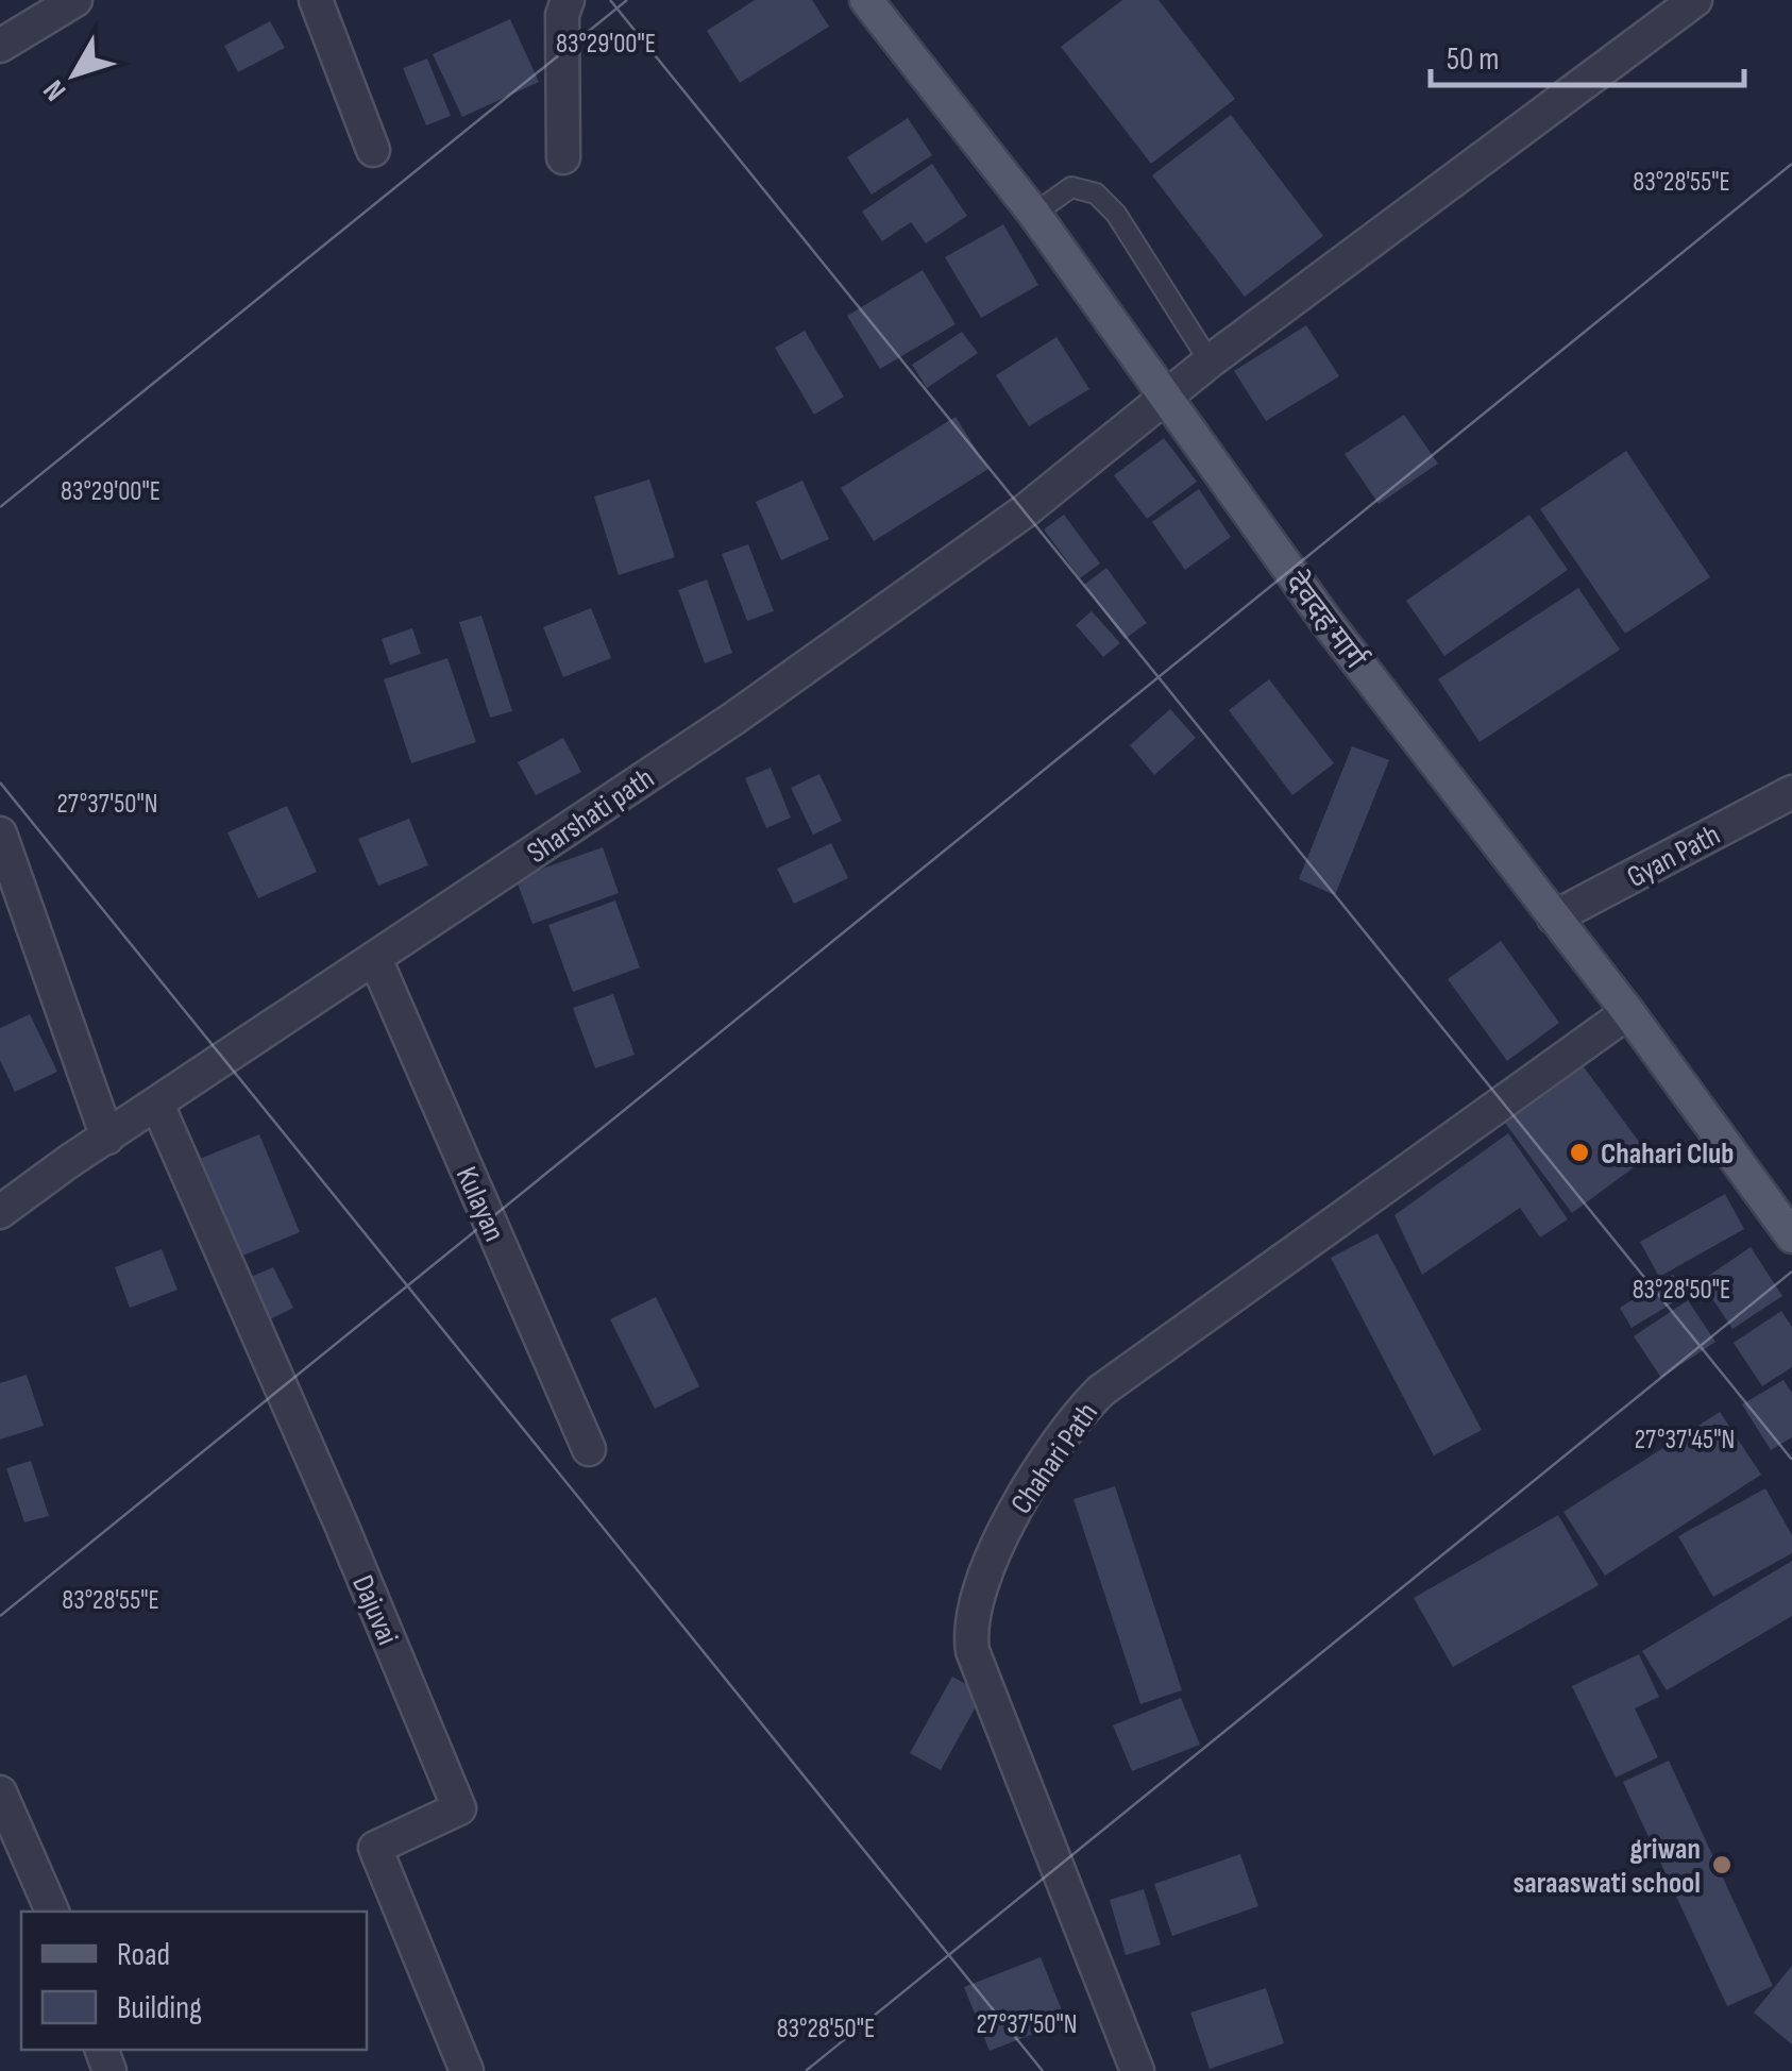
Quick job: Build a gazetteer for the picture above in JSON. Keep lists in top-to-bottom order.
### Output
{
  "streets": {
    "main road": ["देवदह मार्ग"],
    "street": [
      "Sharshati path",
      "Gyan Path",
      "Kulayan",
      "Chahari Path",
      "Dajuvai"
    ]
  },
  "crossings": [
    ["देवदह मार्ग", "Sharshati path"],
    ["देवदह मार्ग", "Gyan Path"],
    ["देवदह मार्ग", "Chahari Path"],
    ["Sharshati path", "Kulayan"],
    ["Sharshati path", "Dajuvai"]
  ],
  "places": ["Chahari Club", "griwan saraaswati school"],
  "legend": ["Road", "Building"],
  "scale_bar": "50 m",
  "north": "bottom left",
  "coordinates": [
    "83°29'00\"E",
    "83°28'55\"E",
    "27°37'50\"N",
    "83°28'50\"E",
    "27°37'45\"N"
  ]
}
